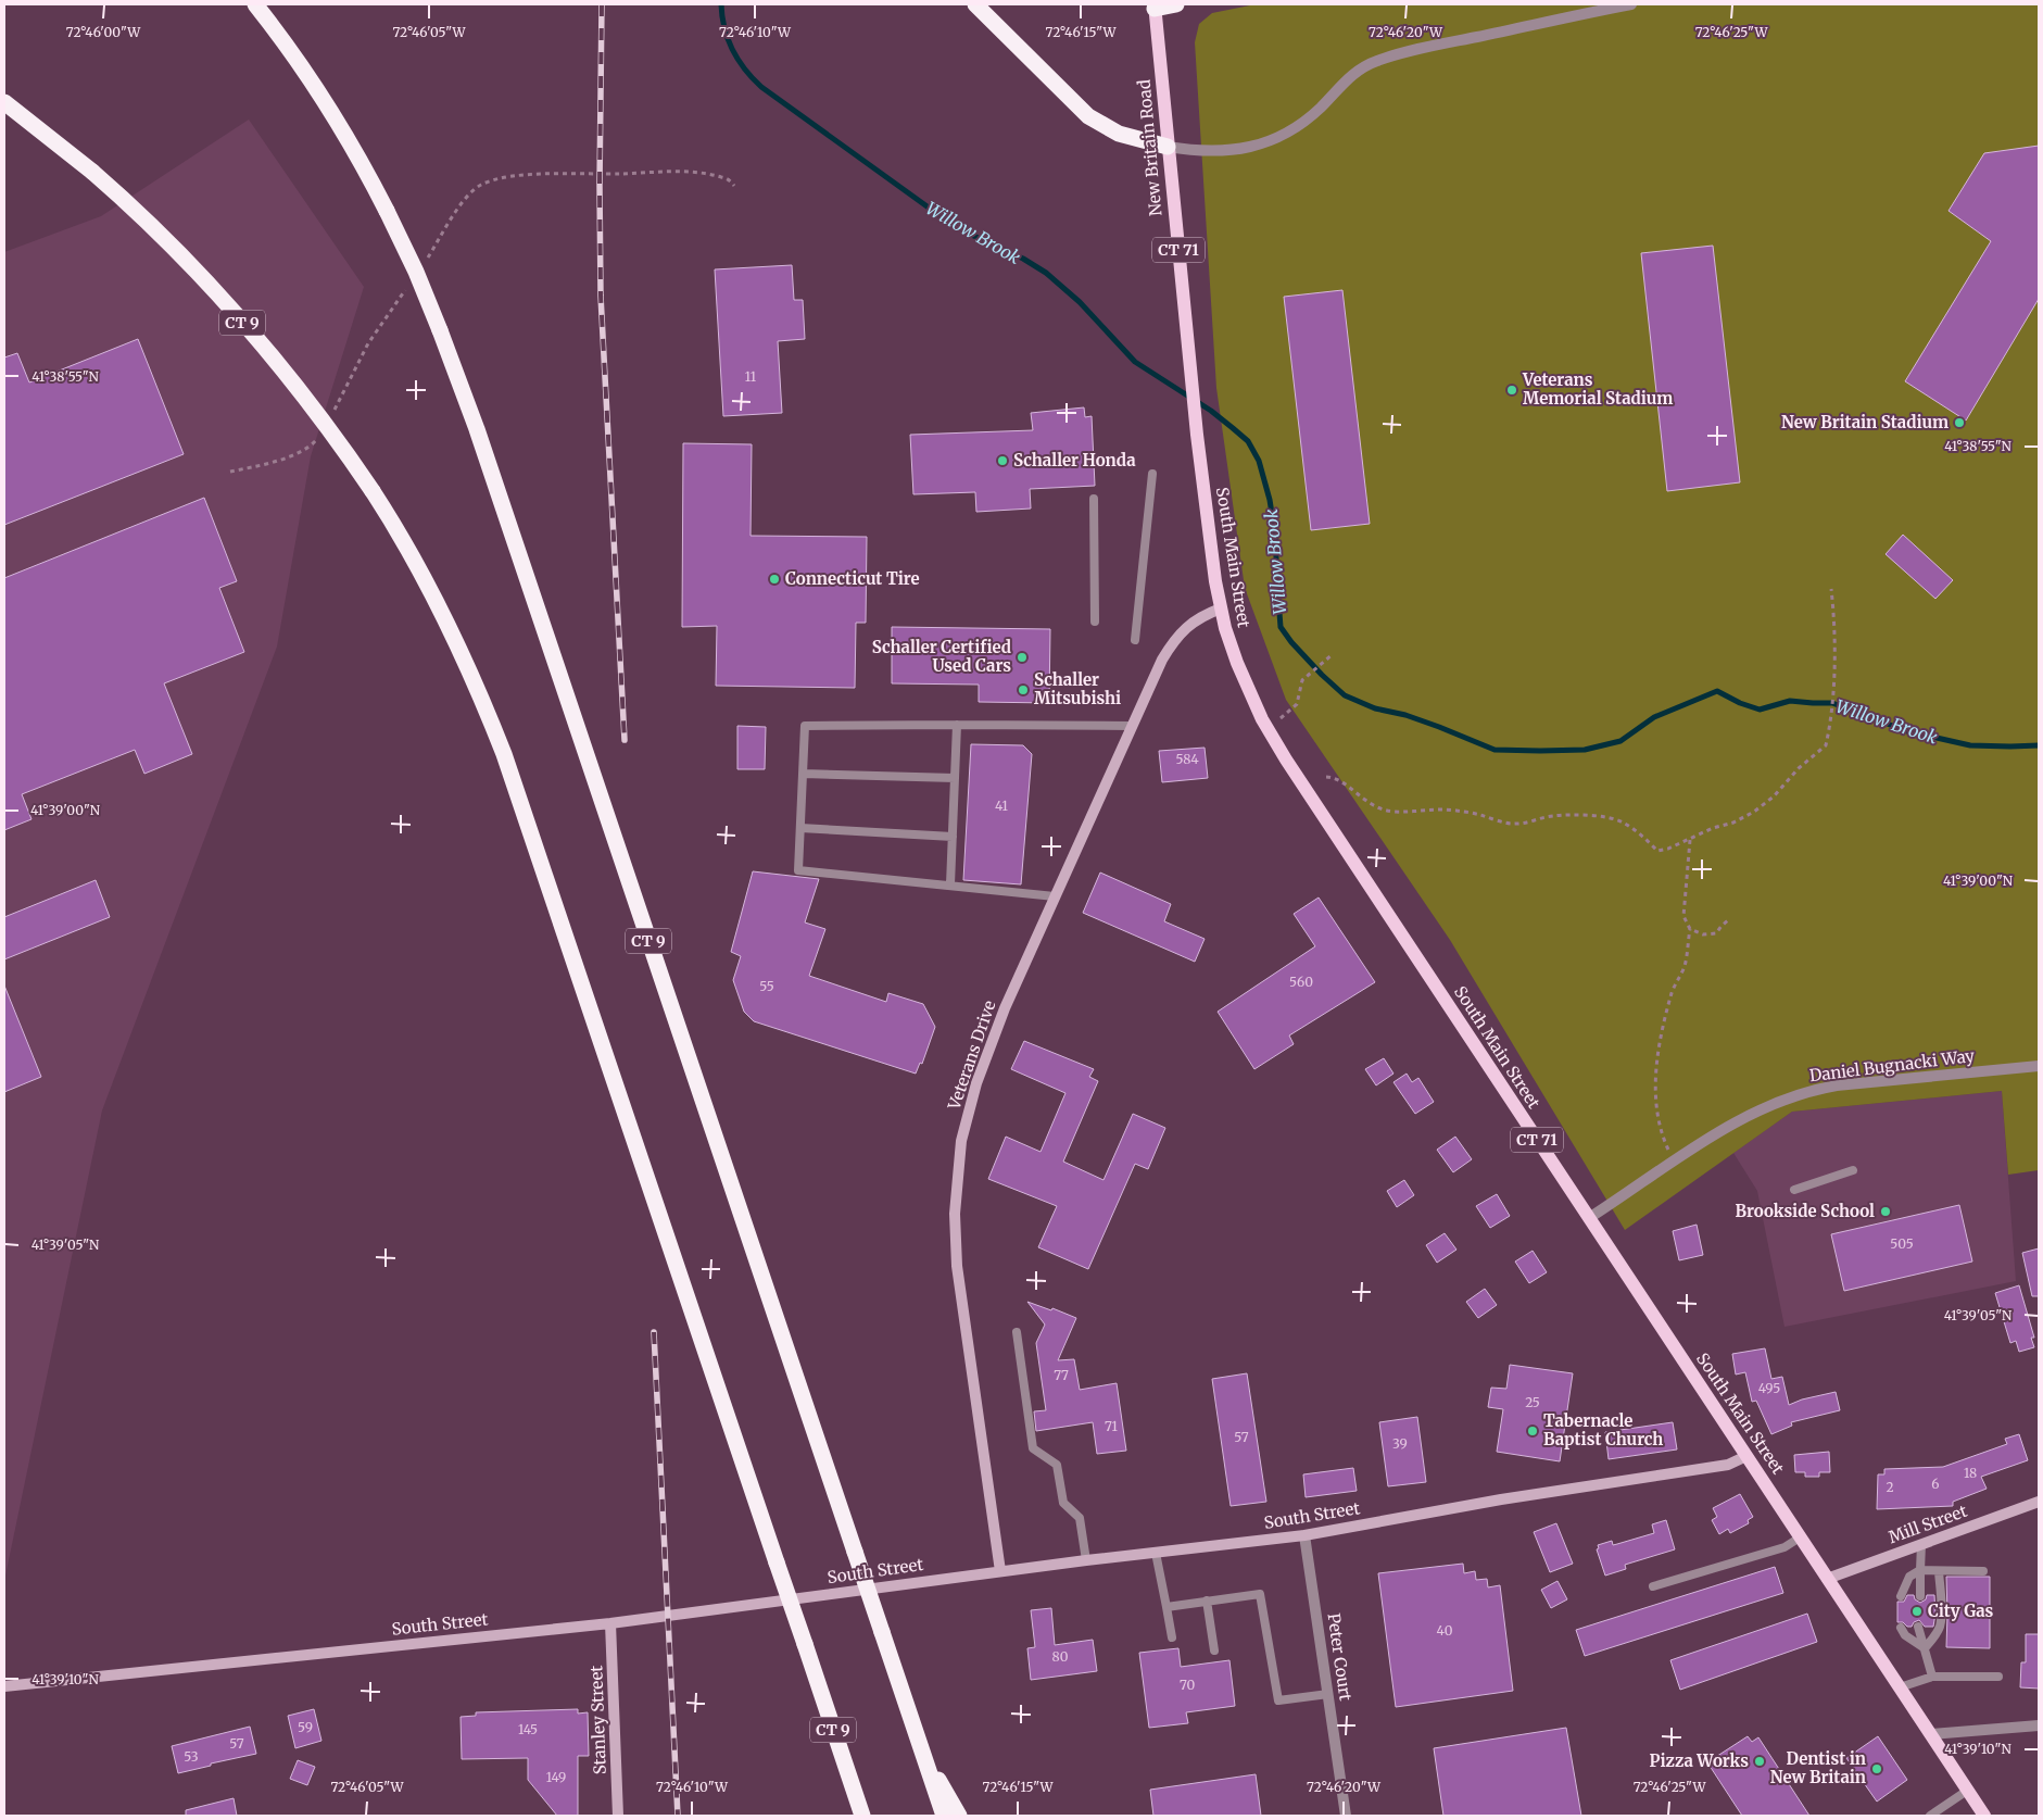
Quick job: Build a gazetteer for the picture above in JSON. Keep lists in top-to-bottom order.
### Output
{
  "streets": {
    "highway": ["CT 9"],
    "main road": [
      "New Britain Road",
      "CT 71",
      "South Main Street",
      "Veterans Drive",
      "South Street",
      "Mill Street",
      "Stanley Street"
    ],
    "street": ["Daniel Bugnacki Way", "Peter Court"]
  },
  "crossings": [
    ["New Britain Road", "South Main Street"],
    ["South Main Street", "Veterans Drive"],
    ["South Main Street", "Daniel Bugnacki Way"],
    ["South Main Street", "South Street"],
    ["South Main Street", "Mill Street"],
    ["Veterans Drive", "South Street"],
    ["South Street", "Peter Court"],
    ["South Street", "Stanley Street"]
  ],
  "water": ["Willow Brook"],
  "places": [
    "Veterans Memorial Stadium",
    "New Britain Stadium",
    "Schaller Honda",
    "Connecticut Tire",
    "Schaller Certified Used Cars",
    "Schaller Mitsubishi",
    "Brookside School",
    "Tabernacle Baptist Church",
    "City Gas",
    "Pizza Works",
    "Dentist in New Britain"
  ],
  "house_numbers": [
    "11",
    "584",
    "41",
    "560",
    "55",
    "505",
    "77",
    "495",
    "25",
    "71",
    "57",
    "39",
    "18",
    "6",
    "2",
    "40",
    "80",
    "70",
    "59",
    "145",
    "57",
    "53",
    "149"
  ],
  "coordinates": [
    "72°46'00\"W",
    "72°46'05\"W",
    "72°46'10\"W",
    "72°46'15\"W",
    "72°46'20\"W",
    "72°46'25\"W",
    "41°38'55\"N",
    "41°39'00\"N",
    "41°39'05\"N",
    "41°39'10\"N"
  ]
}
